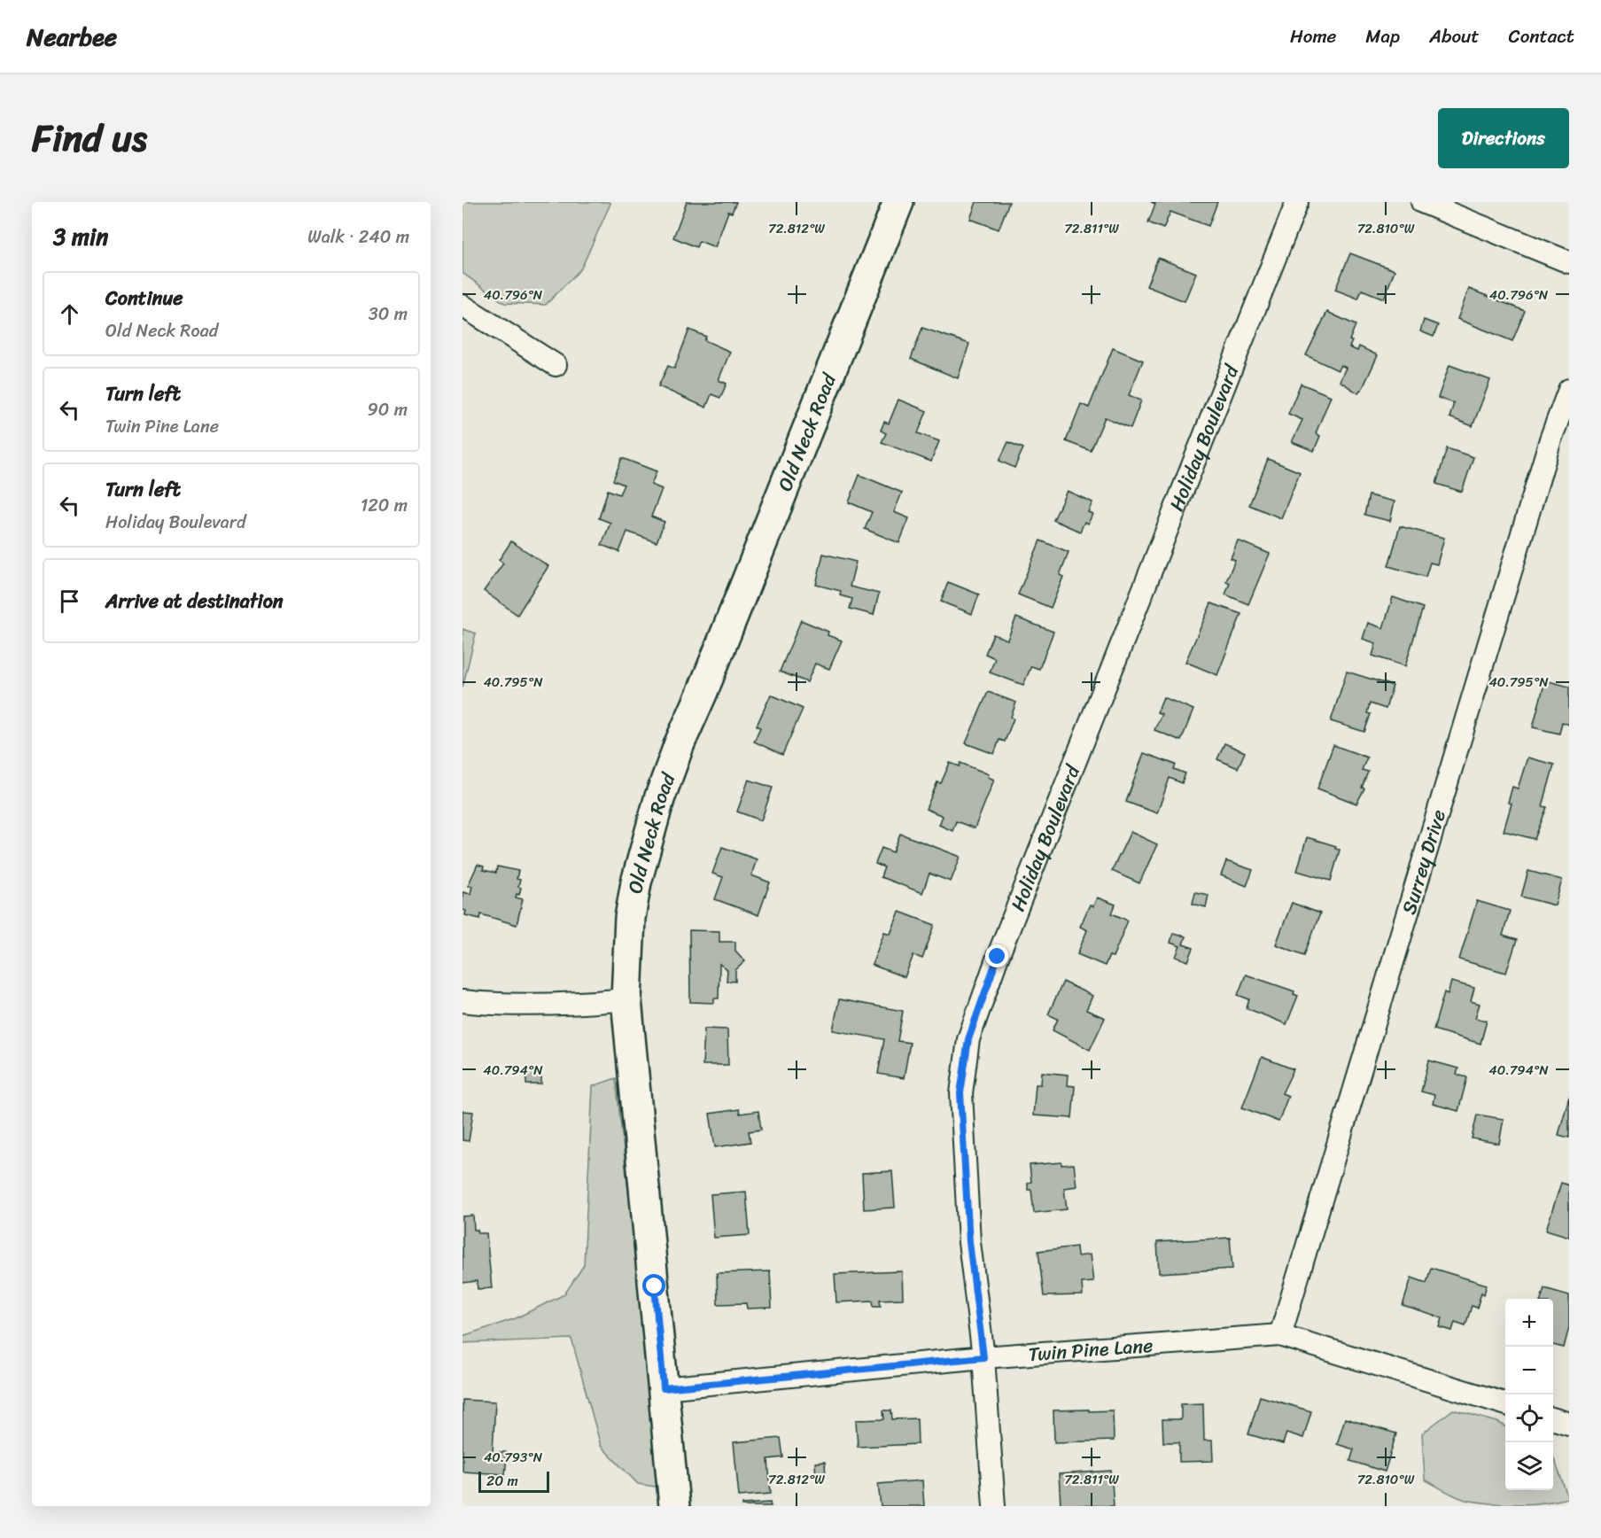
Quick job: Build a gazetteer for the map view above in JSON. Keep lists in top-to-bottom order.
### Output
{
  "streets": {
    "street": [
      "Old Neck Road",
      "Holiday Boulevard",
      "Surrey Drive",
      "Twin Pine Lane"
    ]
  },
  "crossings": [
    ["Old Neck Road", "Twin Pine Lane"],
    ["Holiday Boulevard", "Twin Pine Lane"],
    ["Surrey Drive", "Twin Pine Lane"]
  ],
  "scale_bar": "20 m",
  "page": {
    "header": "Nearbee",
    "nav": [
      "Home",
      "Map",
      "About",
      "Contact"
    ],
    "title": "Find us",
    "buttons": "Directions",
    "heading": ["3 min", "Walk · 240 m"],
    "list": [
      ["Continue", "Old Neck Road", "30 m"],
      ["Turn left", "Twin Pine Lane", "90 m"],
      ["Turn left", "Holiday Boulevard", "120 m"],
      "Arrive at destination"
    ],
    "map_buttons": ["+", "−"],
    "scale": "20 m"
  },
  "coordinates": [
    "72.812°W",
    "72.811°W",
    "72.810°W",
    "40.796°N",
    "40.795°N",
    "40.794°N",
    "40.793°N"
  ]
}
